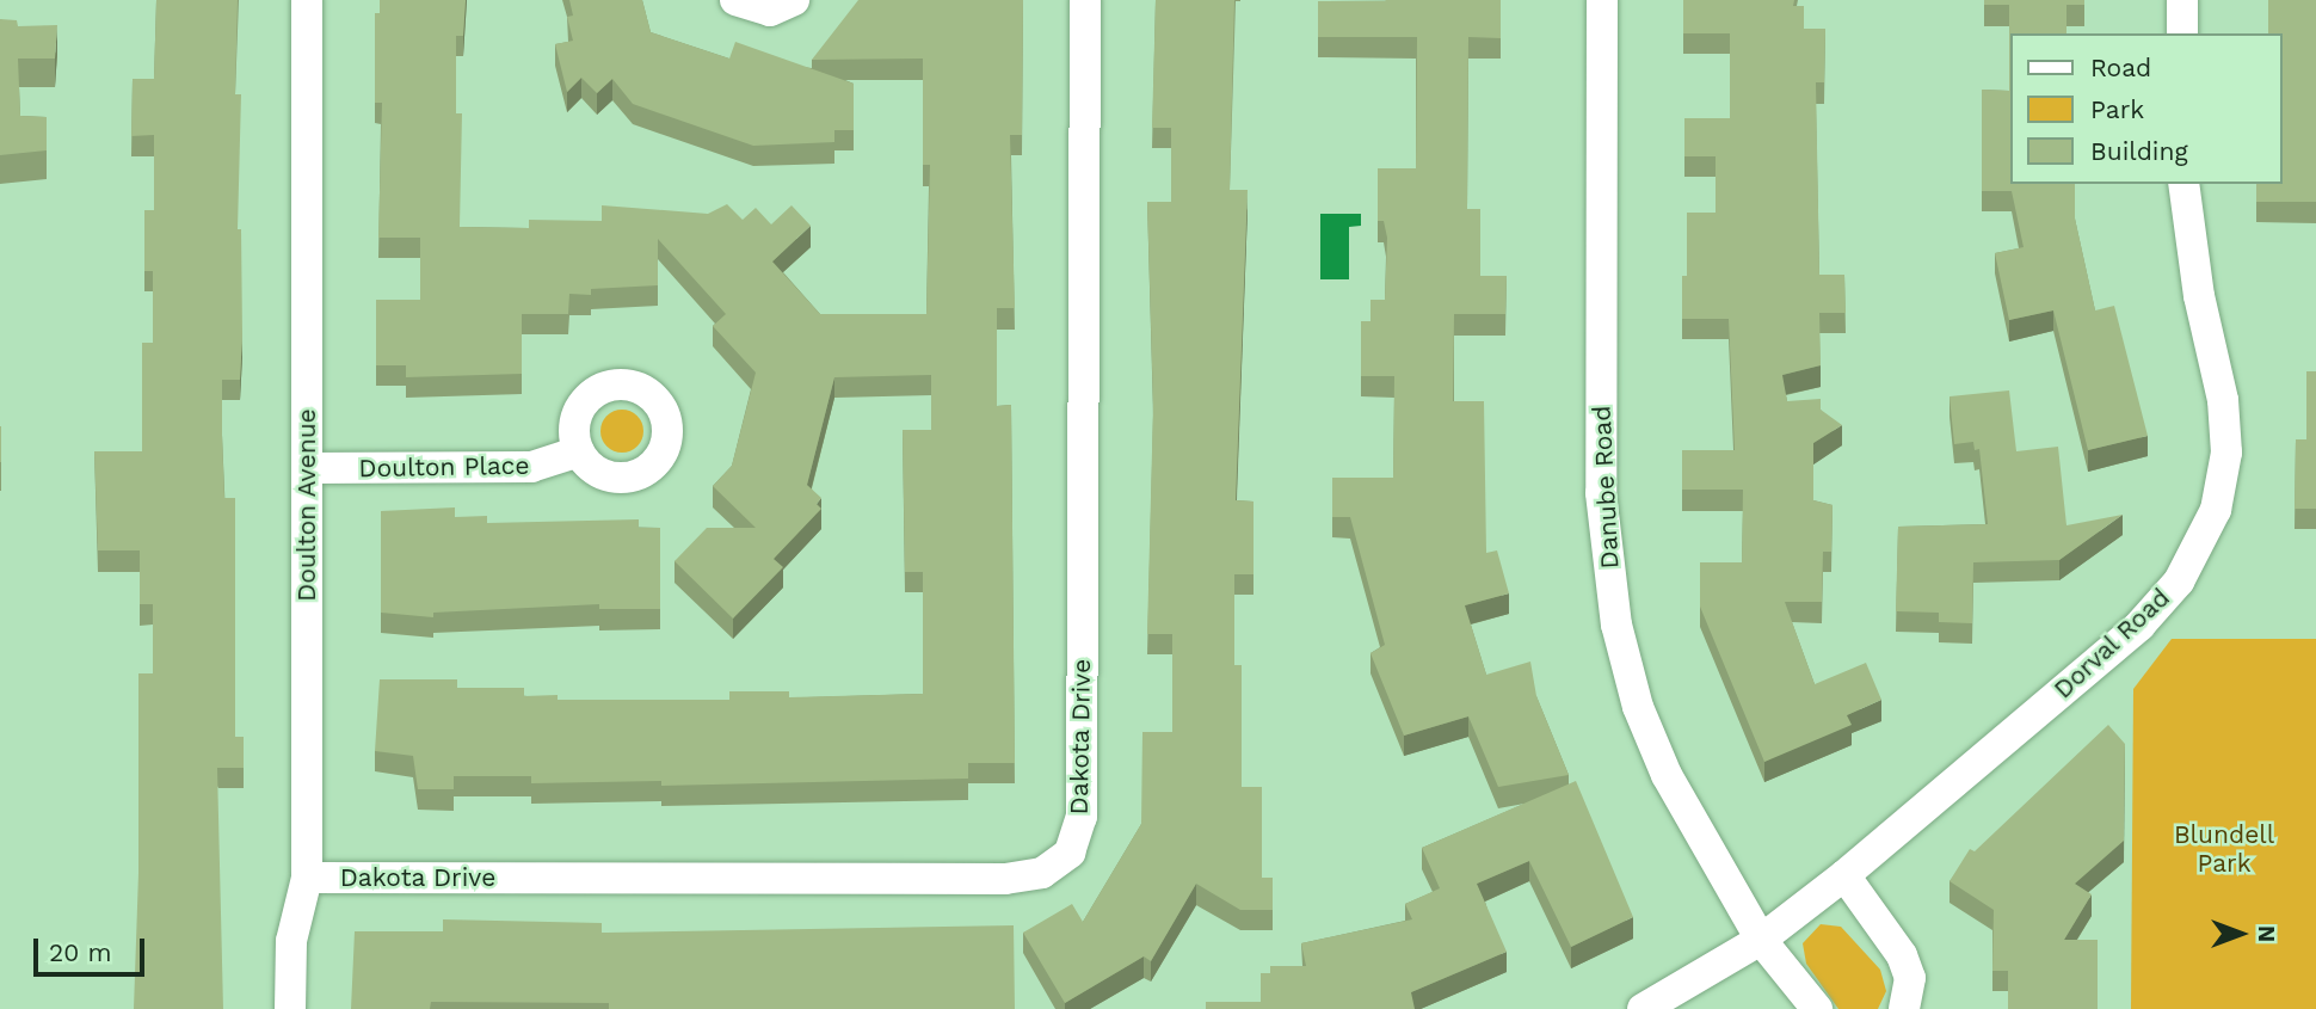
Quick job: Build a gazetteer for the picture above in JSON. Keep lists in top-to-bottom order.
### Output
{
  "streets": {
    "street": [
      "Doulton Place",
      "Danube Road",
      "Doulton Avenue",
      "Dorval Road",
      "Dakota Drive"
    ]
  },
  "crossings": [
    ["Doulton Place", "Doulton Avenue"],
    ["Danube Road", "Dorval Road"],
    ["Doulton Avenue", "Dakota Drive"]
  ],
  "parks": ["Blundell Park"],
  "legend": ["Road", "Park", "Building"],
  "scale_bar": "20 m",
  "north": "right"
}
